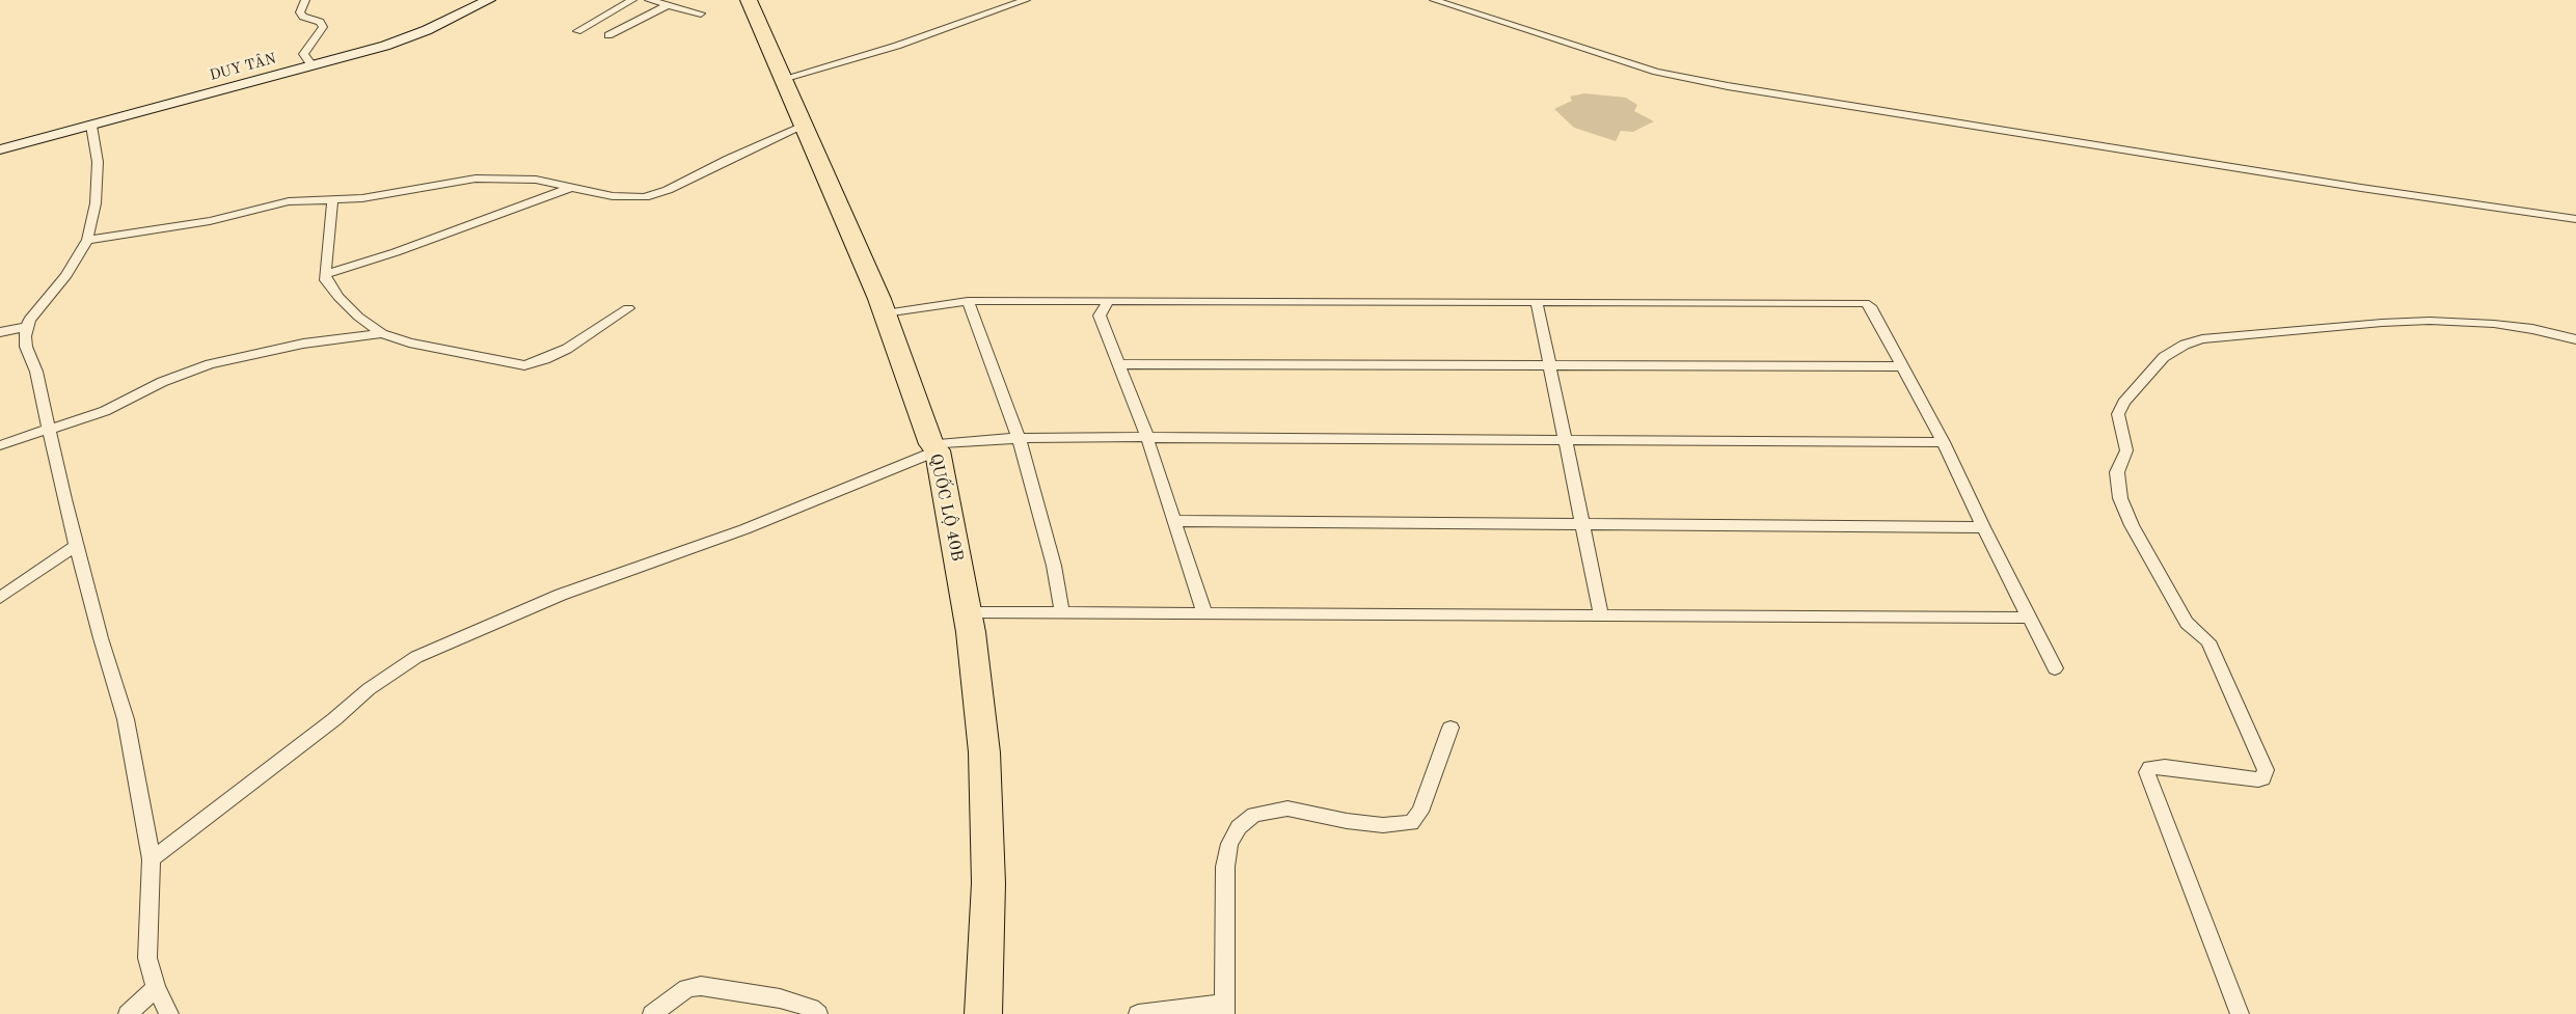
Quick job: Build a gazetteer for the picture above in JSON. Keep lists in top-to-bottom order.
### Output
{
  "streets": {
    "highway": ["QUỐC LỘ 40B"],
    "street": ["DUY TÂN"]
  }
}
